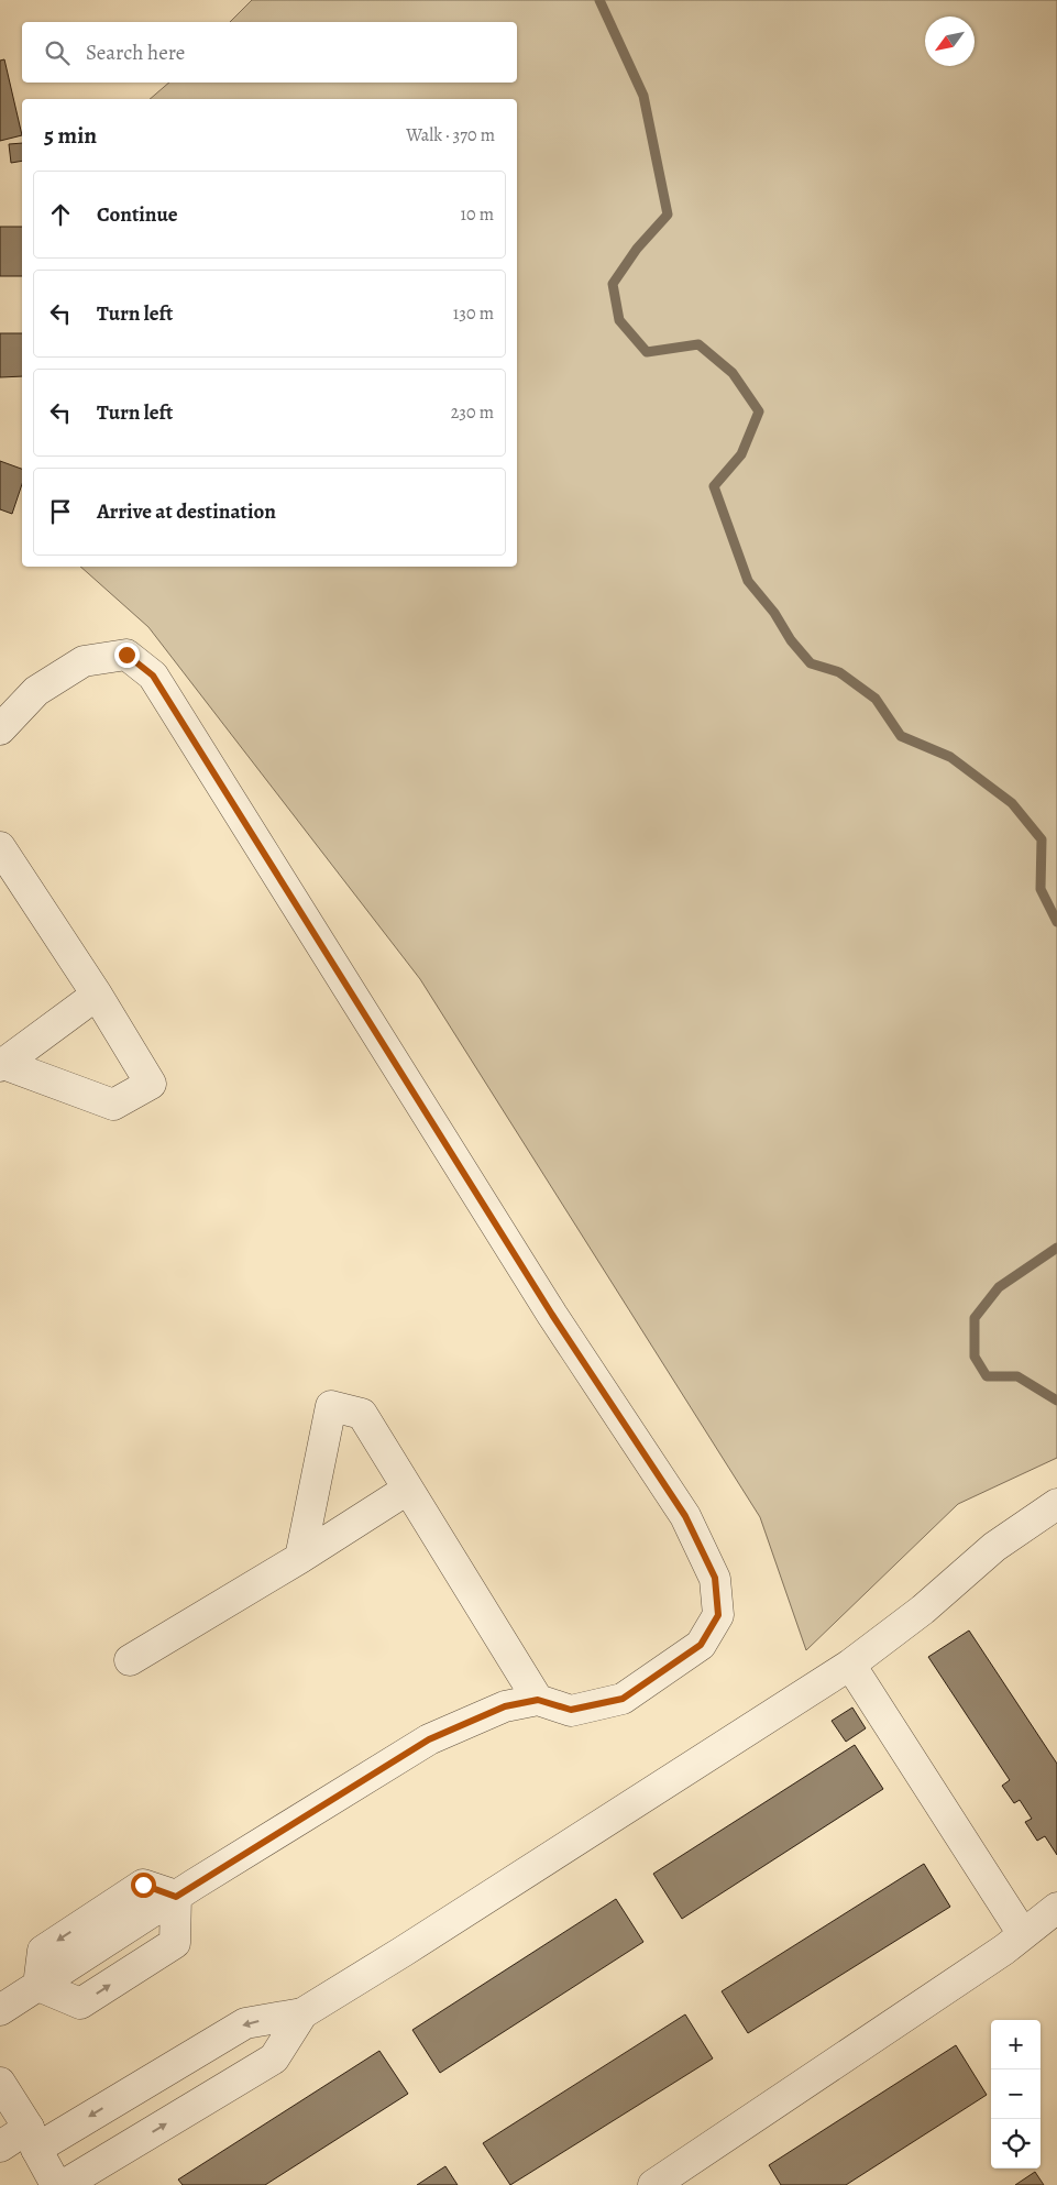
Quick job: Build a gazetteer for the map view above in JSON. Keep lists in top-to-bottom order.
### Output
{
  "north": "bottom left",
  "page": {
    "search": "Search here",
    "heading": ["5 min", "Walk · 370 m"],
    "list": [
      ["Continue", "10 m"],
      ["Turn left", "130 m"],
      ["Turn left", "230 m"],
      "Arrive at destination"
    ],
    "map_buttons": ["+", "−"]
  }
}
